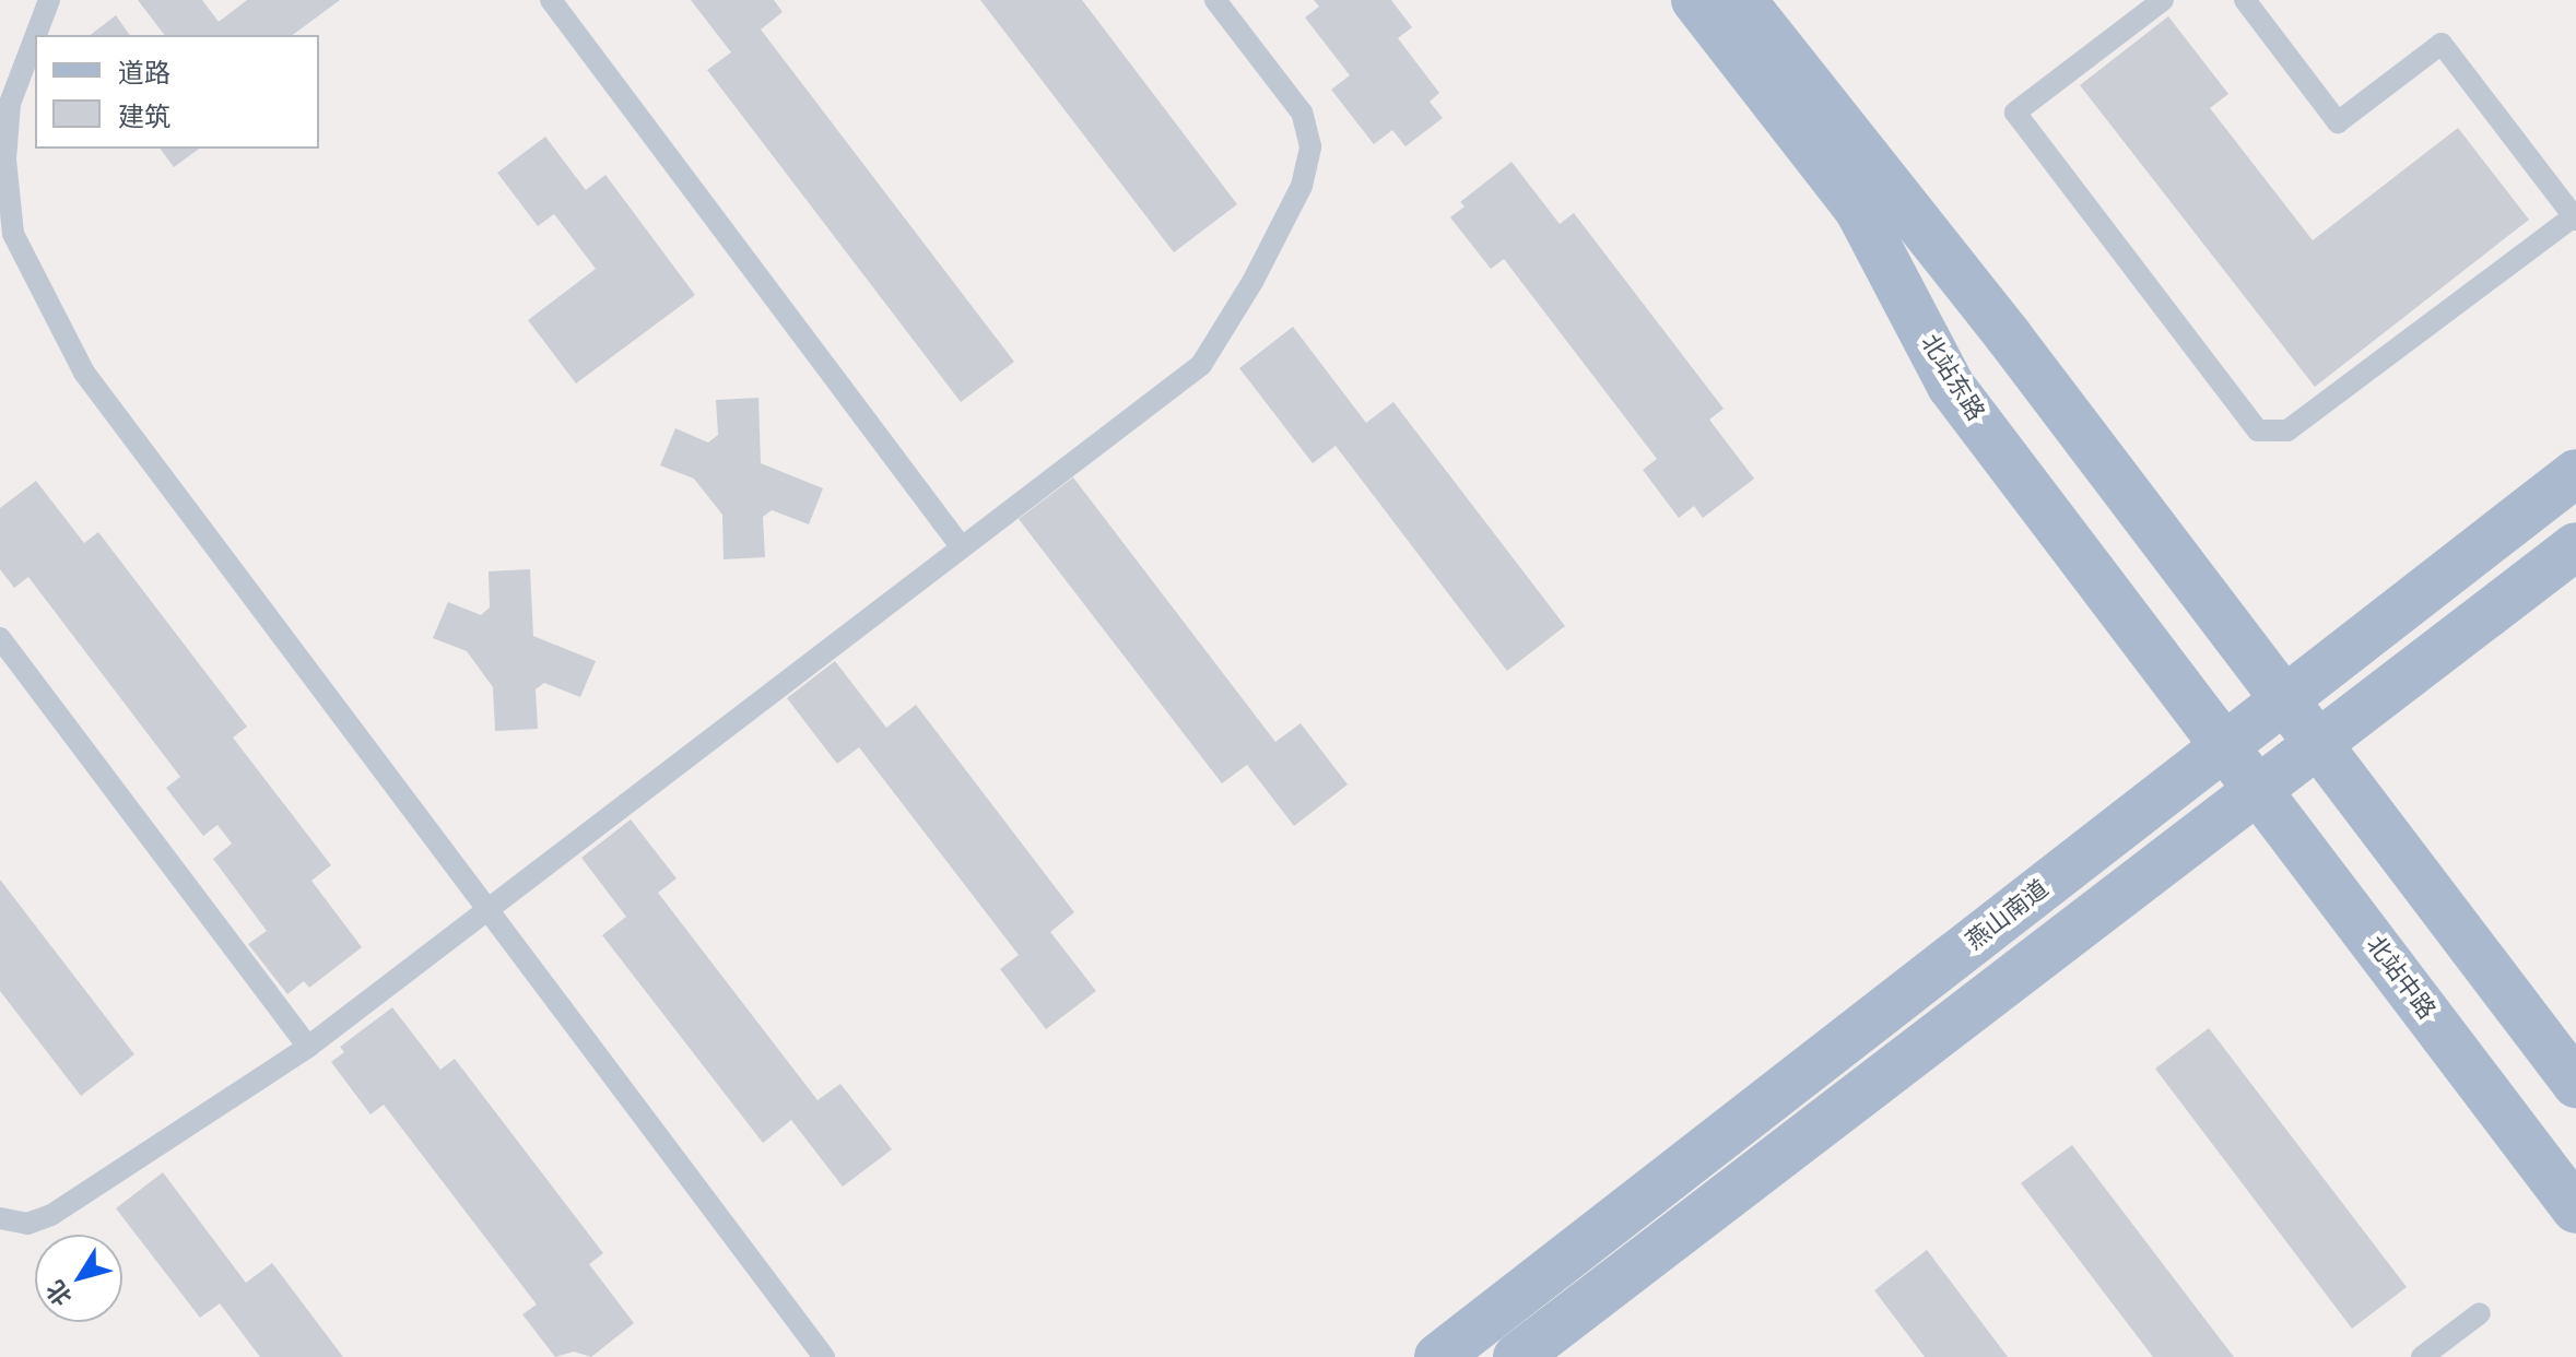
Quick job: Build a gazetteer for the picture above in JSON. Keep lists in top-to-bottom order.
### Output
{
  "streets": {
    "main road": ["北站东路", "燕山南道", "北站中路"]
  },
  "crossings": [
    ["北站东路", "燕山南道"],
    ["北站东路", "北站中路"],
    ["燕山南道", "北站中路"]
  ],
  "legend": ["道路", "建筑"],
  "north": "bottom left"
}
